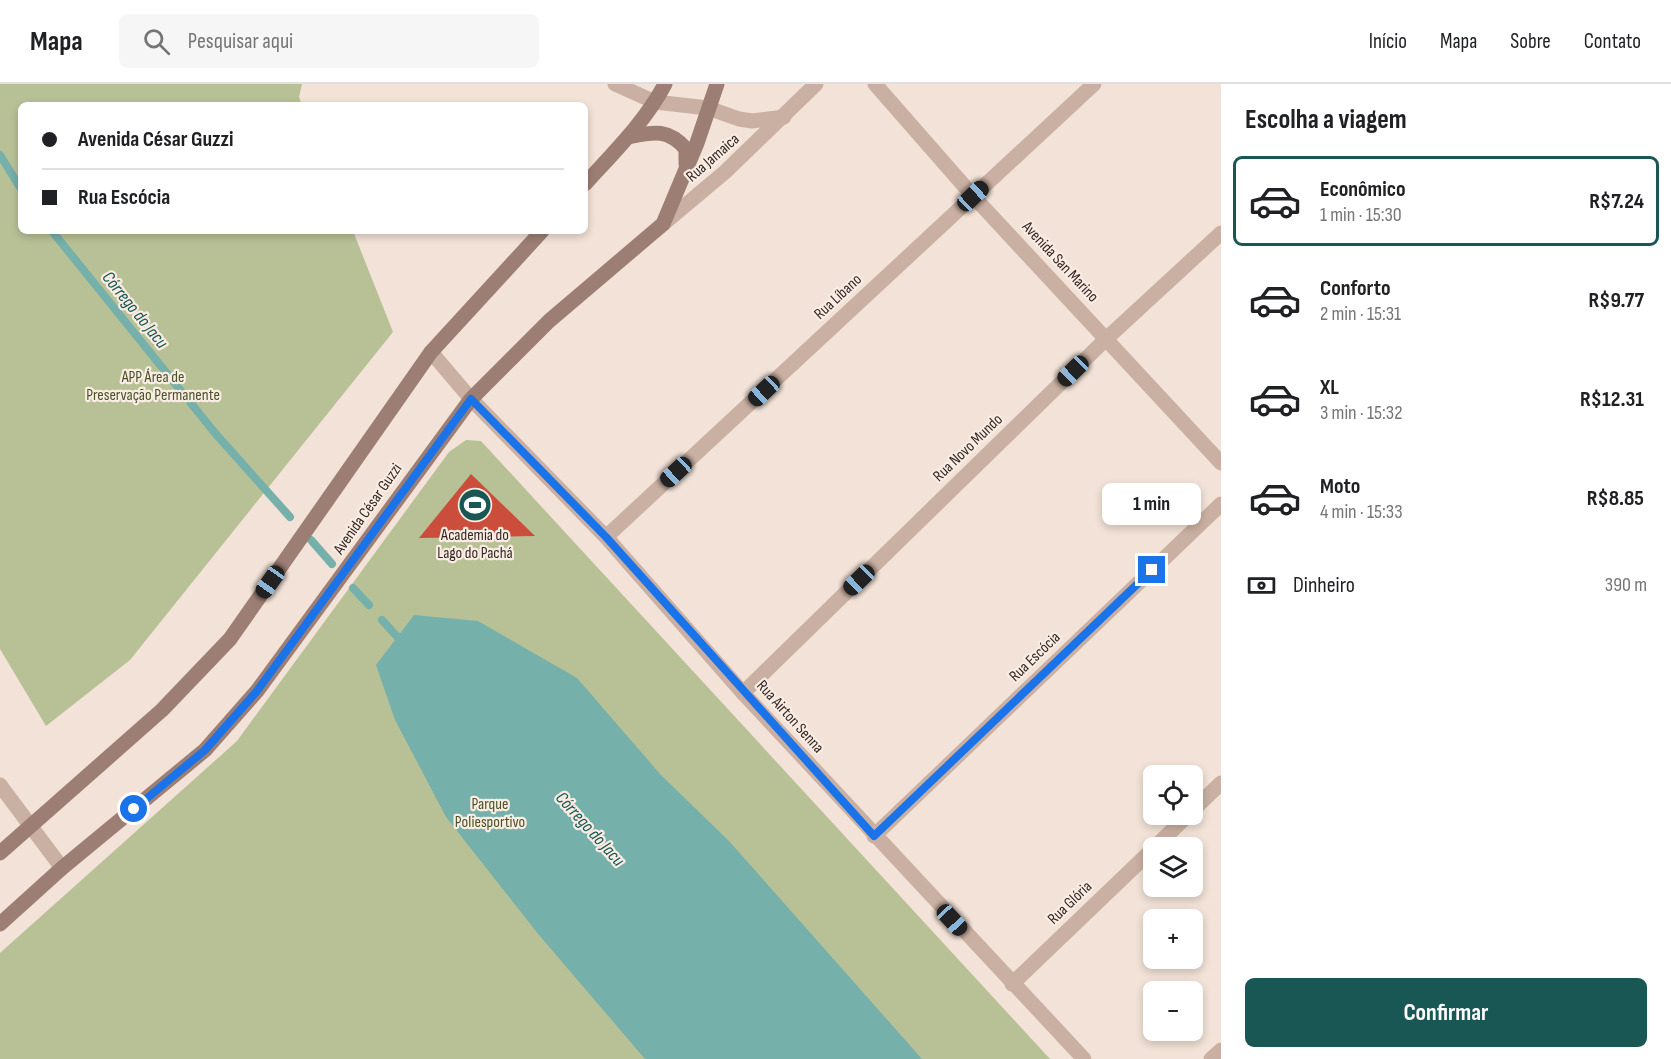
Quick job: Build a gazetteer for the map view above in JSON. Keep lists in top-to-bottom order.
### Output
{
  "streets": {
    "street": [
      "Rua Jamaica",
      "Avenida San Marino",
      "Rua Líbano",
      "Rua Novo Mundo",
      "Avenida César Guzzi",
      "Rua Escócia",
      "Rua Airton Senna",
      "Rua Glória"
    ]
  },
  "crossings": [
    ["Rua Jamaica", "Avenida César Guzzi"],
    ["Avenida San Marino", "Rua Líbano"],
    ["Avenida San Marino", "Rua Novo Mundo"],
    ["Rua Líbano", "Rua Airton Senna"],
    ["Rua Novo Mundo", "Rua Airton Senna"],
    ["Avenida César Guzzi", "Rua Airton Senna"],
    ["Rua Escócia", "Rua Airton Senna"],
    ["Rua Airton Senna", "Rua Glória"]
  ],
  "water": ["Córrego do Jacu"],
  "parks": ["APP Área de Preservação Permanente", "Parque Poliesportivo"],
  "places": {
    "sports": ["Academia do Lago do Pachá"]
  },
  "page": {
    "header": "Mapa",
    "search": "Pesquisar aqui",
    "nav": [
      "Início",
      "Mapa",
      "Sobre",
      "Contato"
    ],
    "heading": "Escolha a viagem",
    "banner": ["Avenida César Guzzi", "Rua Escócia"],
    "list": [
      {
        "name": "Econômico",
        "note": "1 min · 15:30",
        "value": "R$7.24"
      },
      {
        "name": "Conforto",
        "note": "2 min · 15:31",
        "value": "R$9.77"
      },
      {
        "name": "XL",
        "note": "3 min · 15:32",
        "value": "R$12.31"
      },
      {
        "name": "Moto",
        "note": "4 min · 15:33",
        "value": "R$8.85"
      }
    ],
    "bubble": "1 min",
    "pay": ["Dinheiro", "390 m"],
    "map_buttons": ["+", "−"],
    "buttons": "Confirmar"
  }
}
